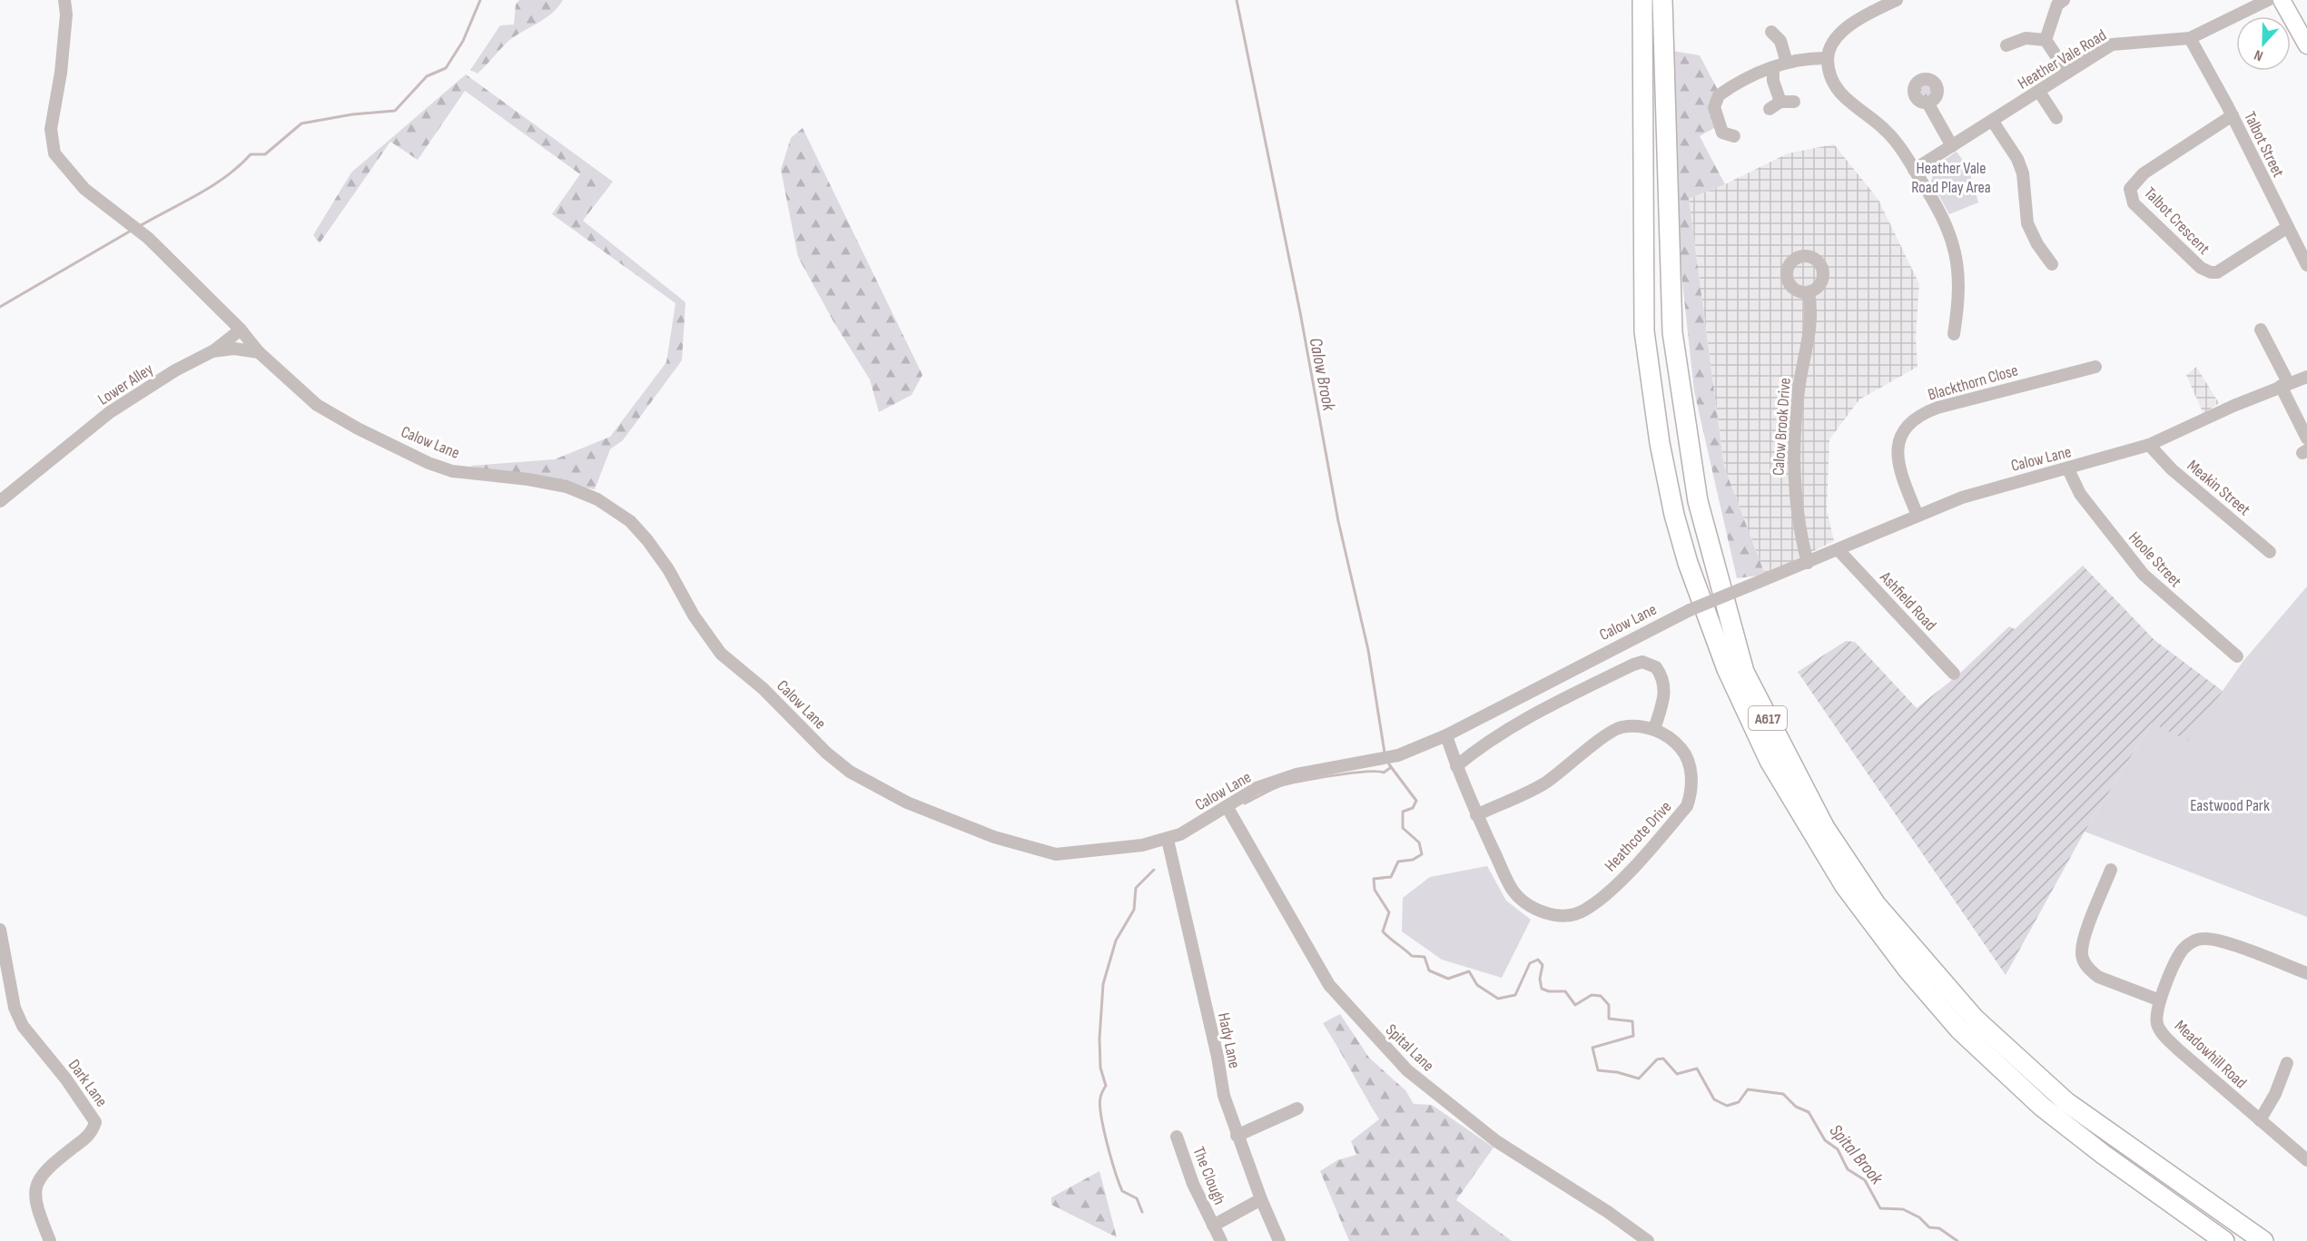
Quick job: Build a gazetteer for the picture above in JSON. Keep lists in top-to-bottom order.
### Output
{
  "streets": {
    "highway": ["A617"],
    "street": [
      "Heather Vale Road",
      "Talbot Street",
      "Talbot Crescent",
      "Blackthorn Close",
      "Lower Alley",
      "Calow Brook Drive",
      "Calow Lane",
      "Meakin Street",
      "Hoole Street",
      "Ashfield Road",
      "Heathcote Drive",
      "Hady Lane",
      "Spital Lane",
      "Meadowhill Road",
      "Dark Lane",
      "The Clough"
    ]
  },
  "crossings": [
    ["Heather Vale Road", "Talbot Street"],
    ["Talbot Street", "Talbot Crescent"],
    ["Blackthorn Close", "Calow Lane"],
    ["Lower Alley", "Calow Lane"],
    ["Calow Brook Drive", "Calow Lane"],
    ["Calow Lane", "Meakin Street"],
    ["Calow Lane", "Hoole Street"],
    ["Calow Lane", "Ashfield Road"],
    ["Calow Lane", "Heathcote Drive"],
    ["Calow Lane", "Hady Lane"],
    ["Calow Lane", "Spital Lane"],
    ["Hady Lane", "The Clough"]
  ],
  "water": ["Calow Brook", "Spital Brook"],
  "parks": ["Heather Vale Road Play Area", "Eastwood Park"],
  "north": "bottom"
}
